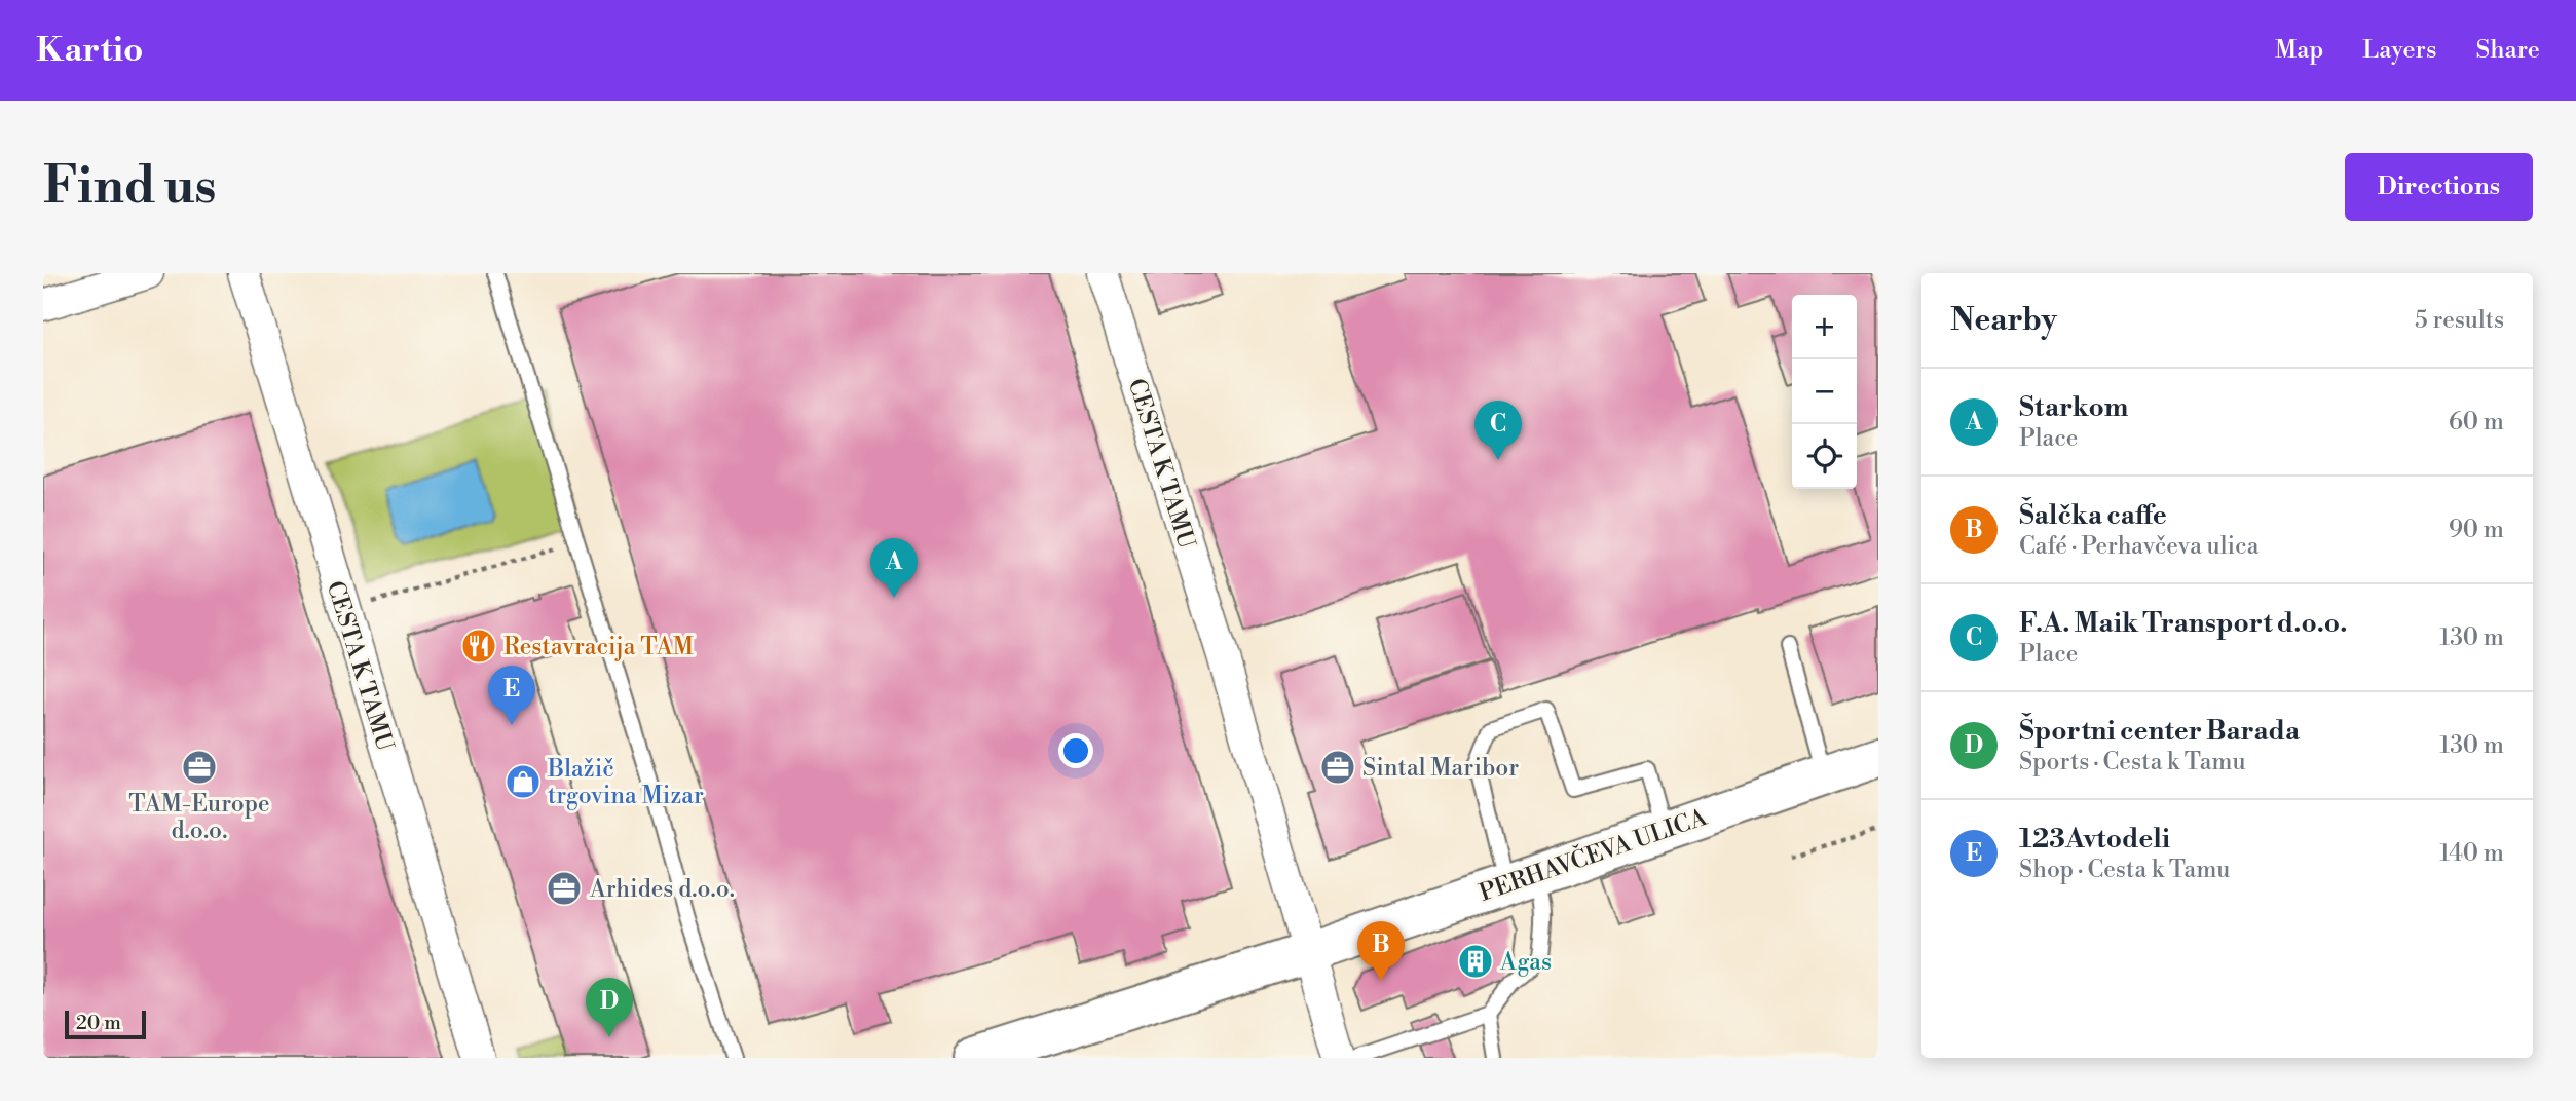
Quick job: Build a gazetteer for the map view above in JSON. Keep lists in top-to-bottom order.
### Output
{
  "streets": {
    "street": ["CESTA K TAMU", "PERHAVČEVA ULICA"]
  },
  "crossings": [
    ["CESTA K TAMU", "PERHAVČEVA ULICA"]
  ],
  "places": {
    "restaurant": ["Restavracija TAM"],
    "office": ["TAM-Europe d.o.o.", "Sintal Maribor", "Arhides d.o.o."],
    "shop": ["Blažič trgovina Mizar"],
    "building": ["Agas"]
  },
  "scale_bar": "20 m",
  "page": {
    "header": "Kartio",
    "nav": ["Map", "Layers", "Share"],
    "buttons": "Directions",
    "title": "Find us",
    "heading": ["Nearby", "5 results"],
    "map_buttons": ["+", "−"],
    "list": [
      {
        "mark": "A",
        "name": "Starkom",
        "note": "Place",
        "value": "60 m"
      },
      {
        "mark": "B",
        "name": "Šalčka caffe",
        "note": "Café · Perhavčeva ulica",
        "value": "90 m"
      },
      {
        "mark": "C",
        "name": "F.A. Maik Transport d.o.o.",
        "note": "Place",
        "value": "130 m"
      },
      {
        "mark": "D",
        "name": "Športni center Barada",
        "note": "Sports · Cesta k Tamu",
        "value": "130 m"
      },
      {
        "mark": "E",
        "name": "123Avtodeli",
        "note": "Shop · Cesta k Tamu",
        "value": "140 m"
      }
    ],
    "pins": [
      "C",
      "A",
      "E",
      "B",
      "D"
    ],
    "scale": "20 m"
  }
}
